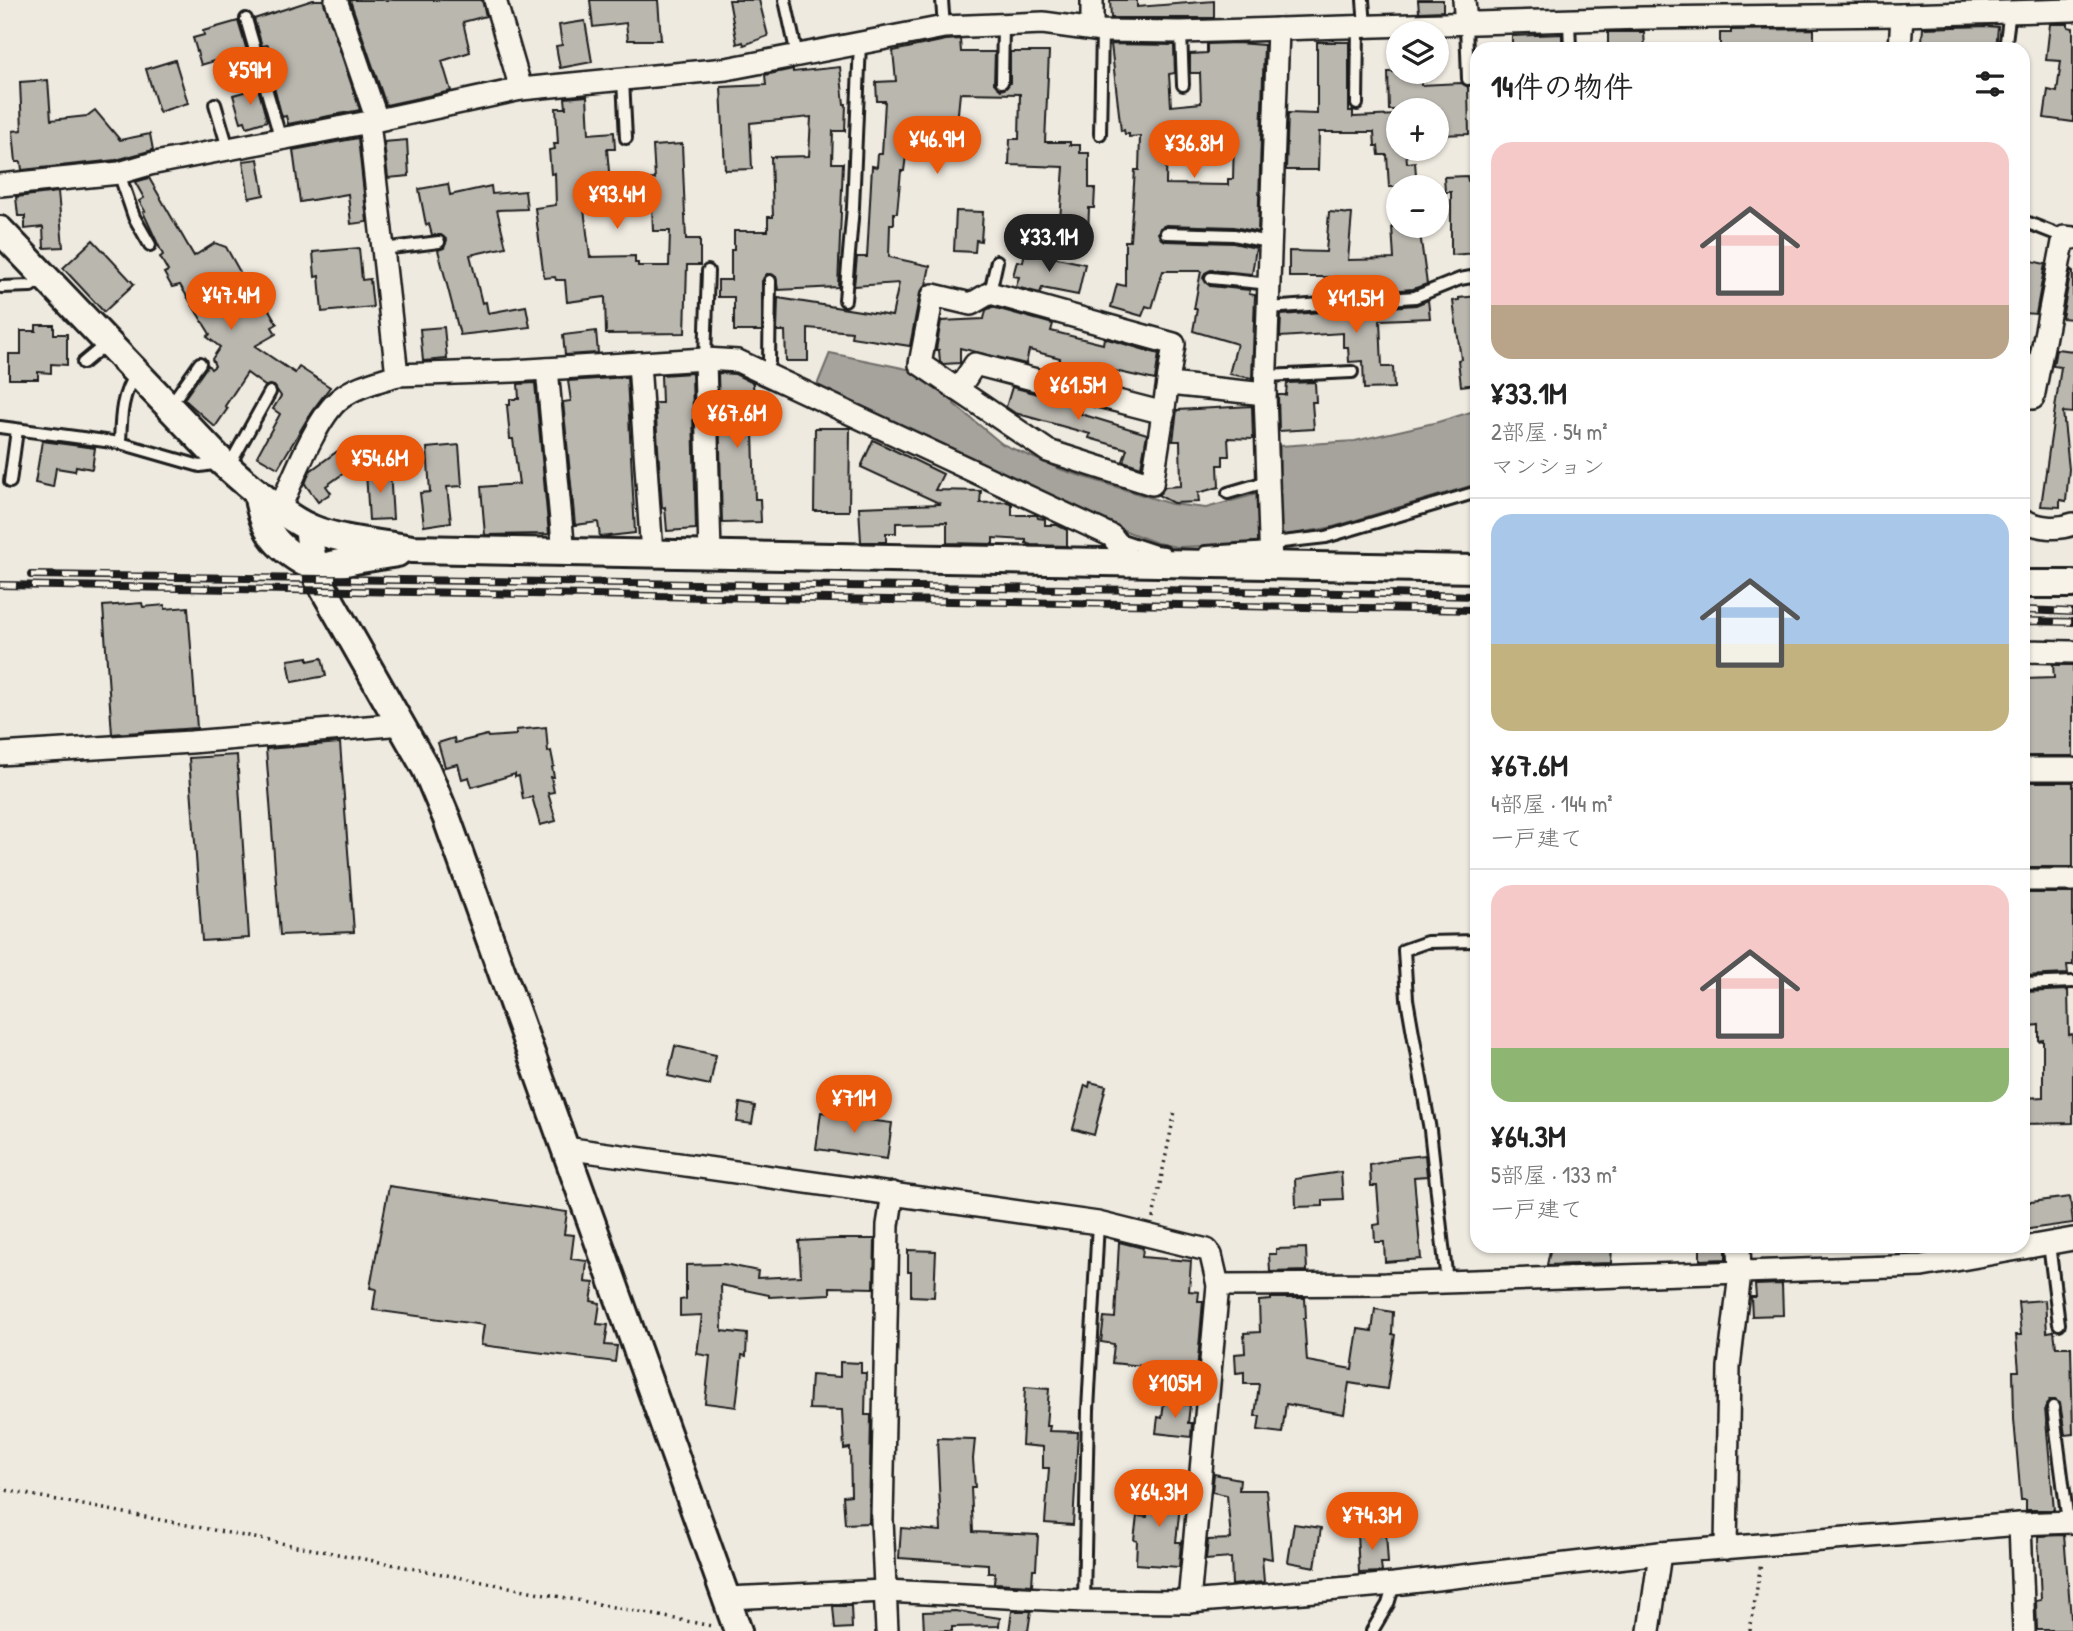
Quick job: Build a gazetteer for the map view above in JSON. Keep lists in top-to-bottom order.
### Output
{
  "page": {
    "map_buttons": ["+", "−"],
    "heading": "14件の物件",
    "price": [
      "¥59M",
      "¥46.9M",
      "¥36.8M",
      "¥93.4M",
      "¥33.1M",
      "¥47.4M",
      "¥41.5M",
      "¥61.5M",
      "¥67.6M",
      "¥54.6M",
      "¥71M",
      "¥105M",
      "¥64.3M",
      "¥74.3M"
    ],
    "list": [
      {
        "name": "¥33.1M",
        "note": "2部屋 · 54 m² · マンション"
      },
      {
        "name": "¥67.6M",
        "note": "4部屋 · 144 m² · 一戸建て"
      },
      {
        "name": "¥64.3M",
        "note": "5部屋 · 133 m² · 一戸建て"
      }
    ]
  }
}
